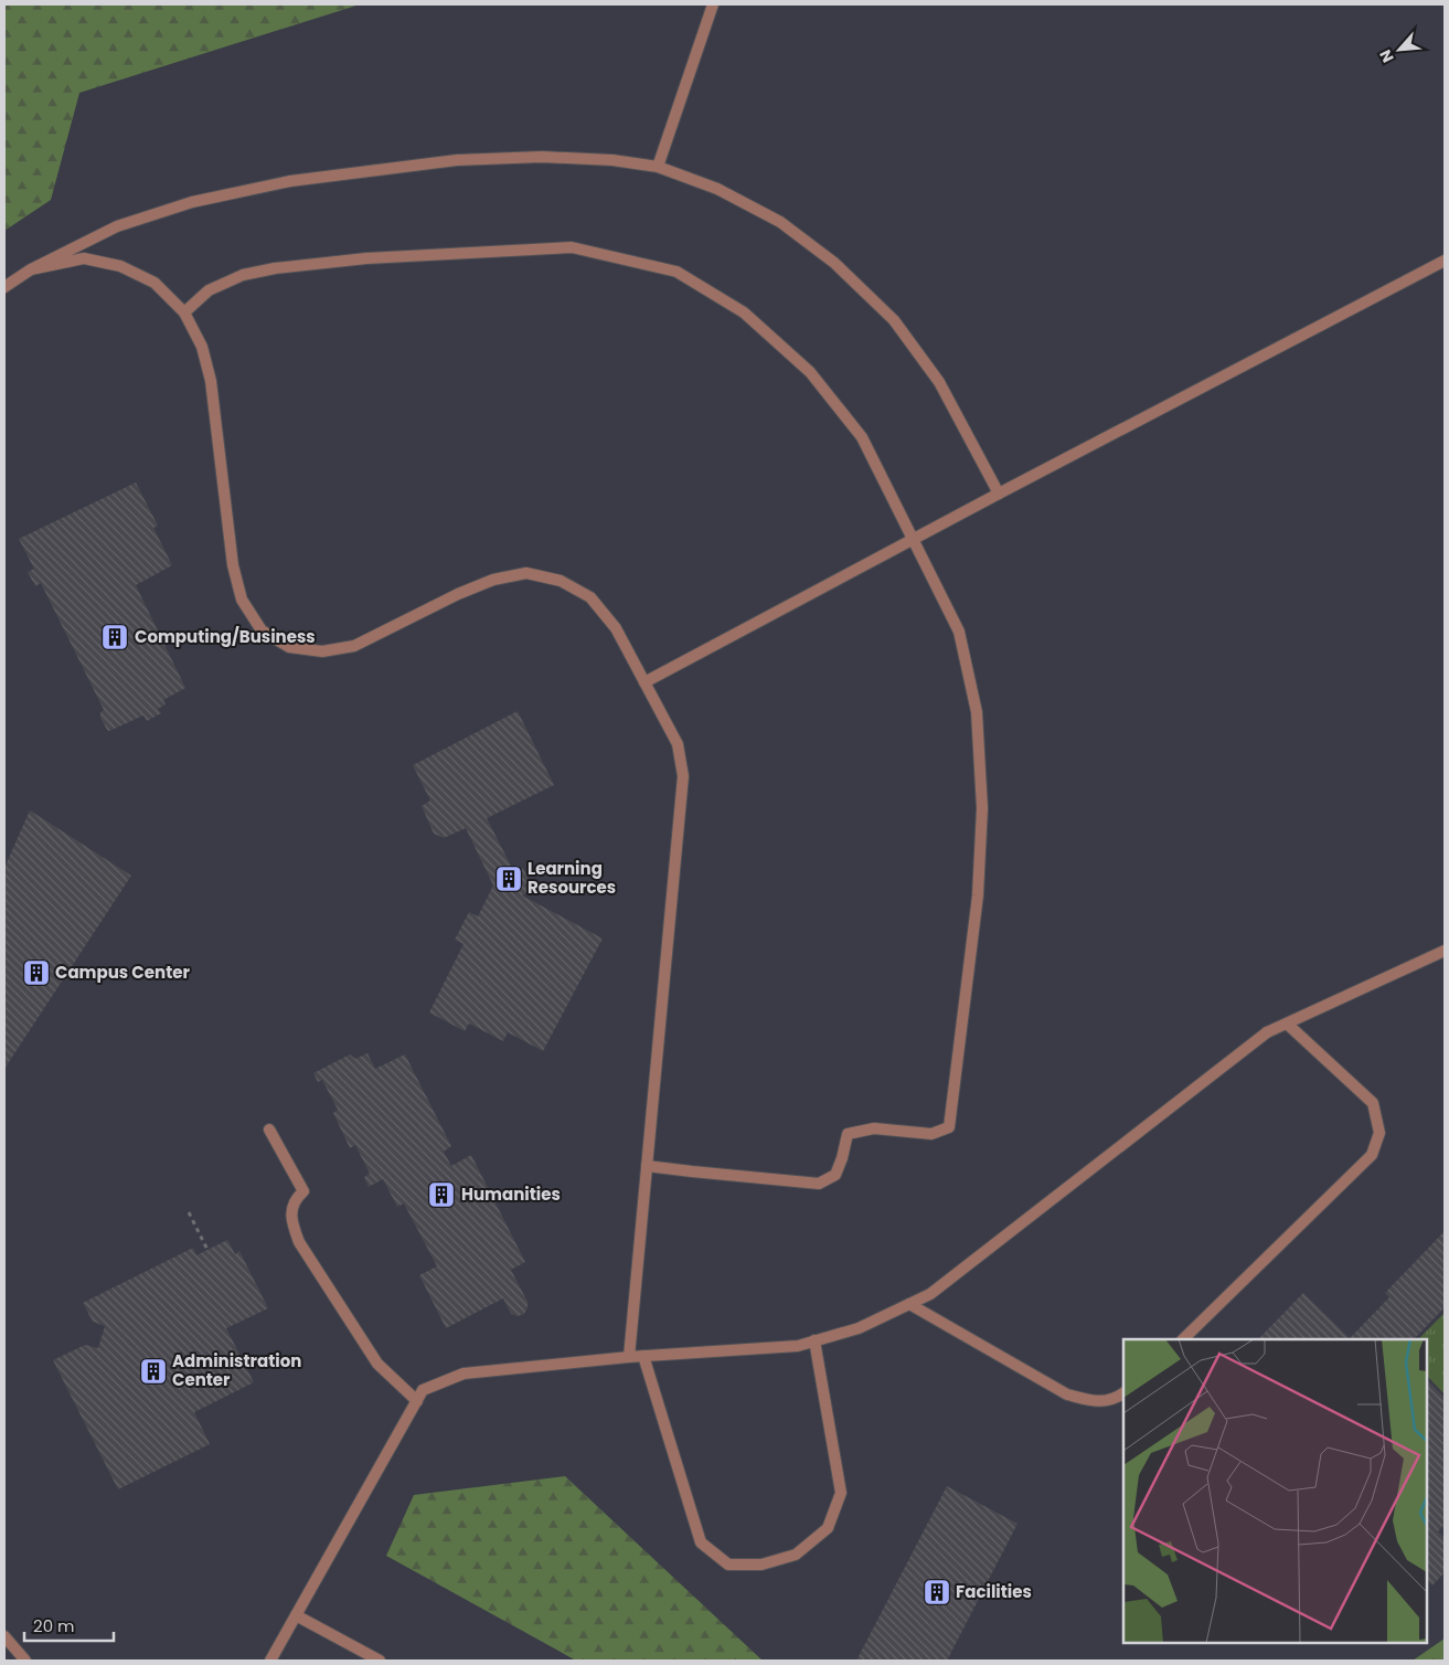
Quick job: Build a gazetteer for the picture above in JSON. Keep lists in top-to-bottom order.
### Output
{
  "places": {
    "building": [
      "Computing/Business",
      "Learning Resources",
      "Campus Center",
      "Humanities",
      "Administration Center",
      "Facilities"
    ]
  },
  "scale_bar": "20 m",
  "north": "bottom left"
}
